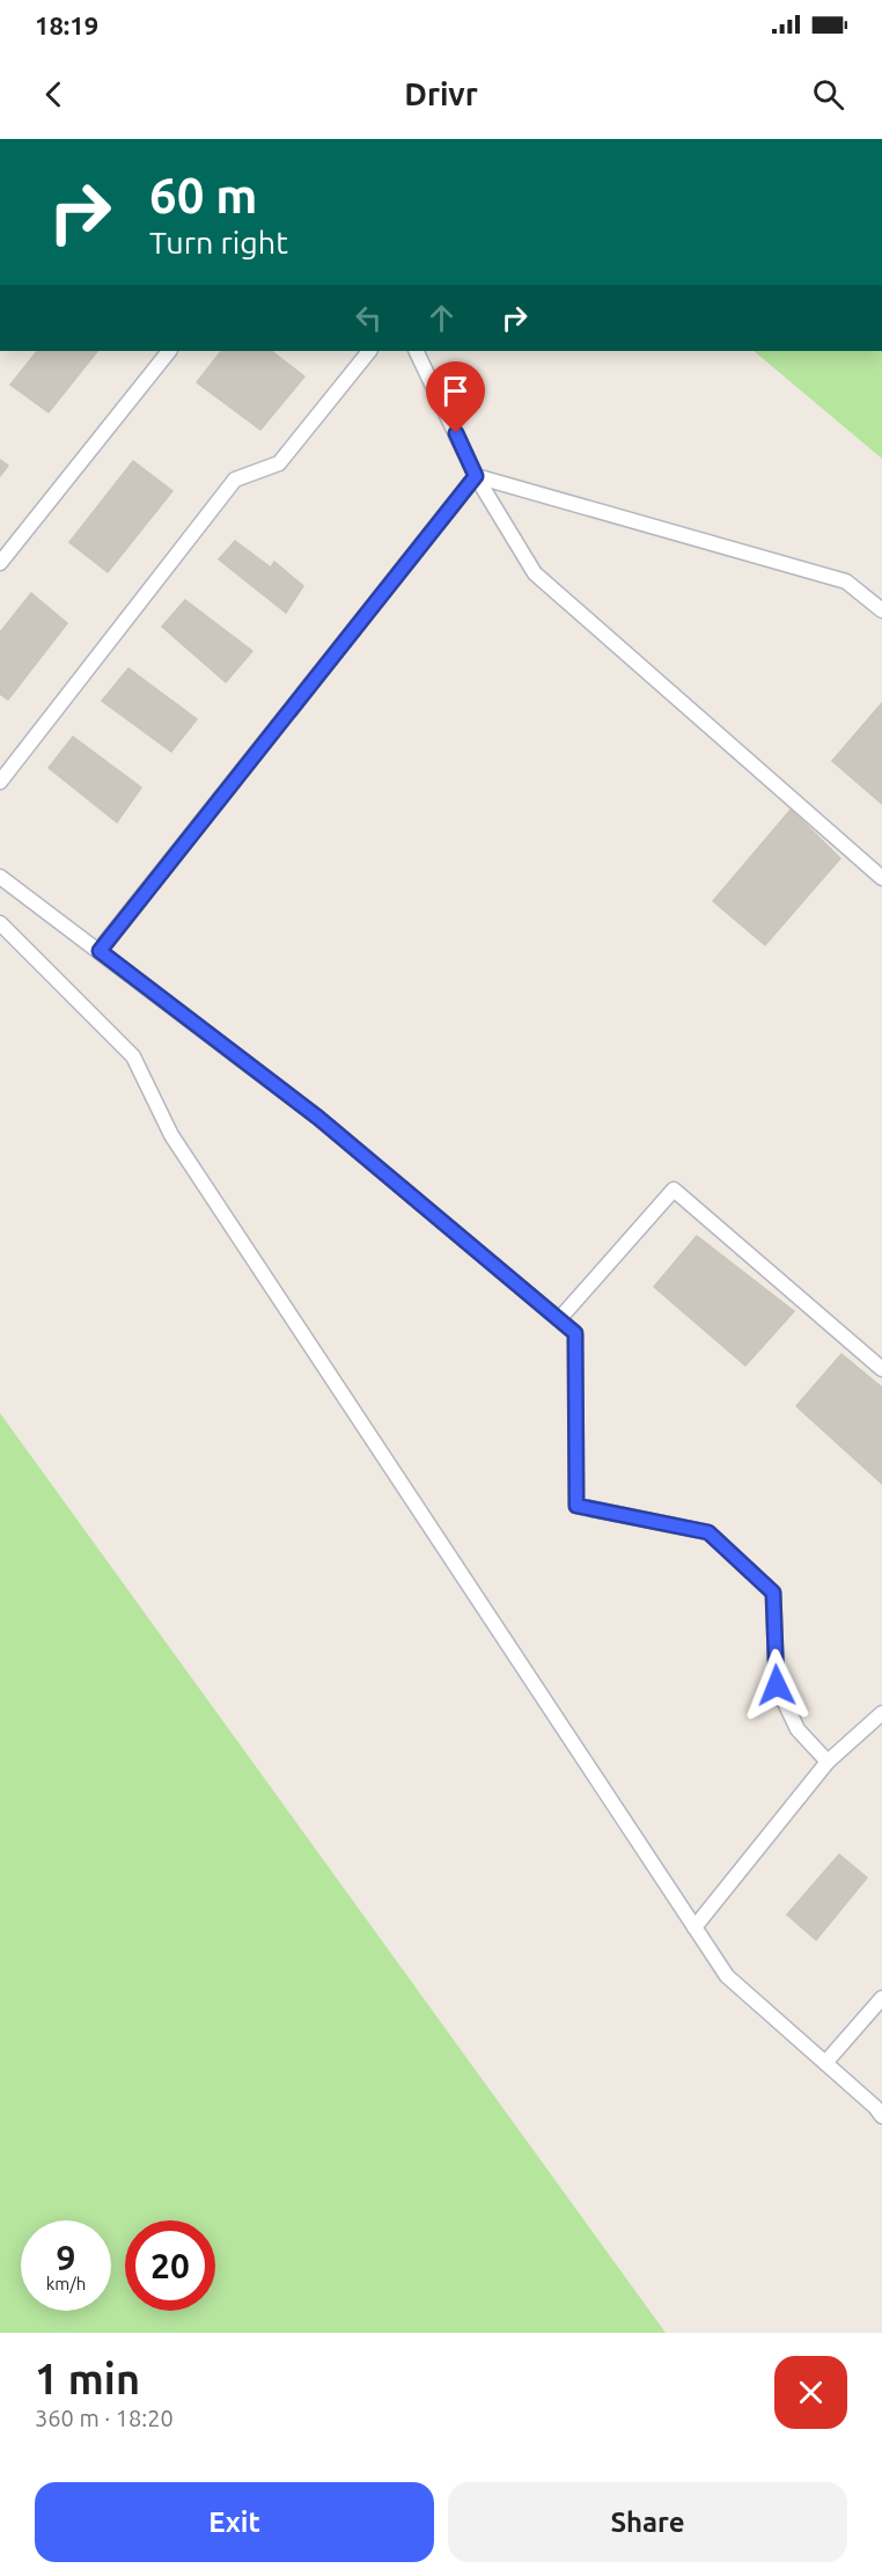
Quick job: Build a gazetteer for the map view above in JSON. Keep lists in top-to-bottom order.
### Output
{
  "page": {
    "status": "18:19",
    "header": "Drivr",
    "turn": ["60 m", "Turn right"],
    "speed": "9 km/h",
    "limit": "20",
    "heading": ["1 min", "360 m · 18:20"],
    "buttons": ["Exit", "Share"]
  }
}
